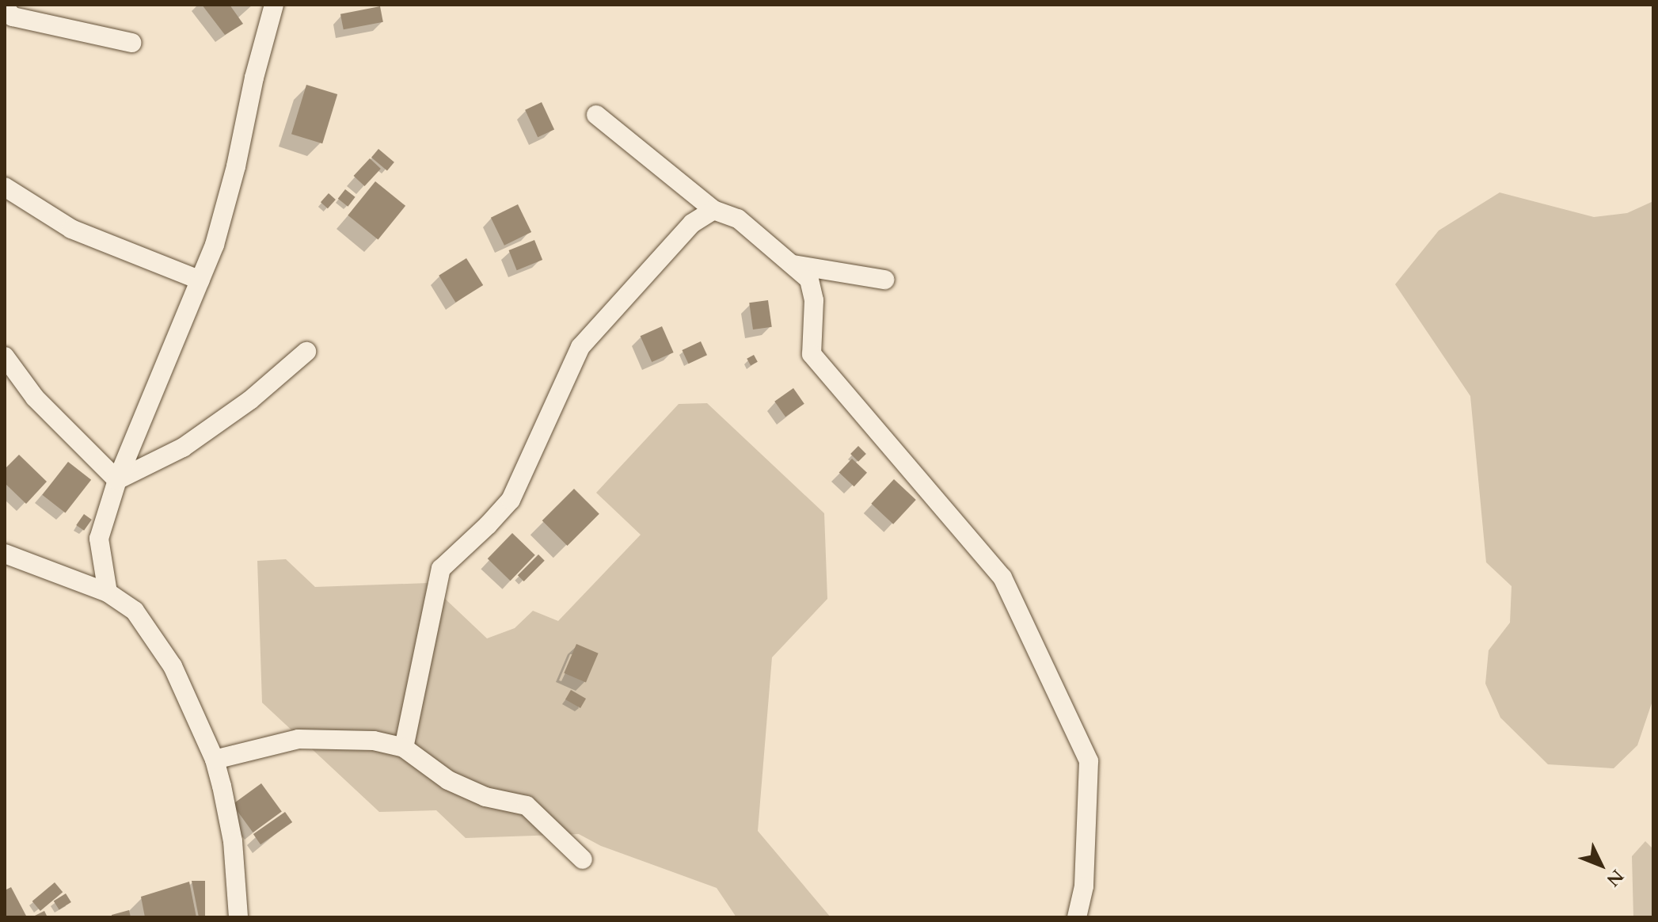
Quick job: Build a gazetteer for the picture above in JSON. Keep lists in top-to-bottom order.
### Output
{
  "north": "bottom right"
}
